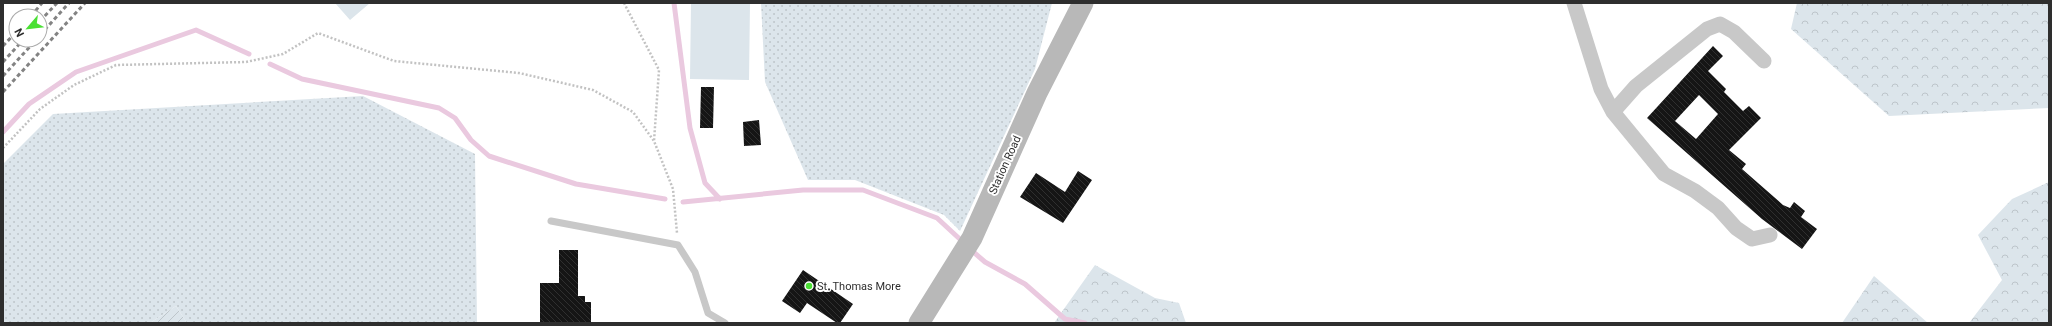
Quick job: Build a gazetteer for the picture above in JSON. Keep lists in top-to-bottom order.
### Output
{
  "streets": {
    "street": ["Station Road"]
  },
  "places": ["St. Thomas More"],
  "north": "bottom left"
}
